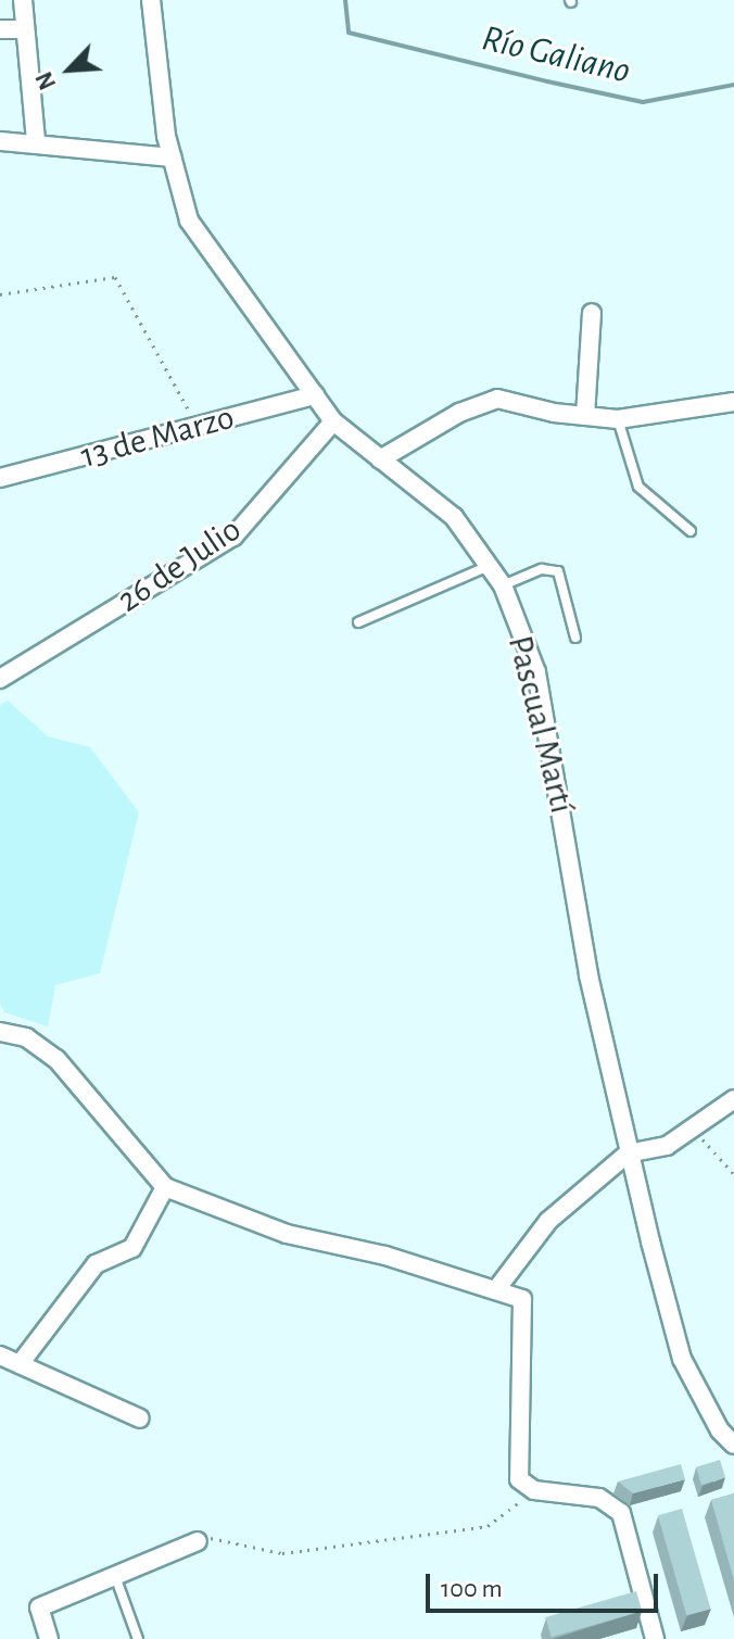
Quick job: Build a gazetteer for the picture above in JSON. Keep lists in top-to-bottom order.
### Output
{
  "streets": {
    "street": ["13 de Marzo", "26 de Julio", "Pascual Martí"]
  },
  "crossings": [
    ["13 de Marzo", "Pascual Martí"],
    ["26 de Julio", "Pascual Martí"]
  ],
  "water": ["Río Galiano"],
  "scale_bar": "100 m",
  "north": "bottom left"
}
